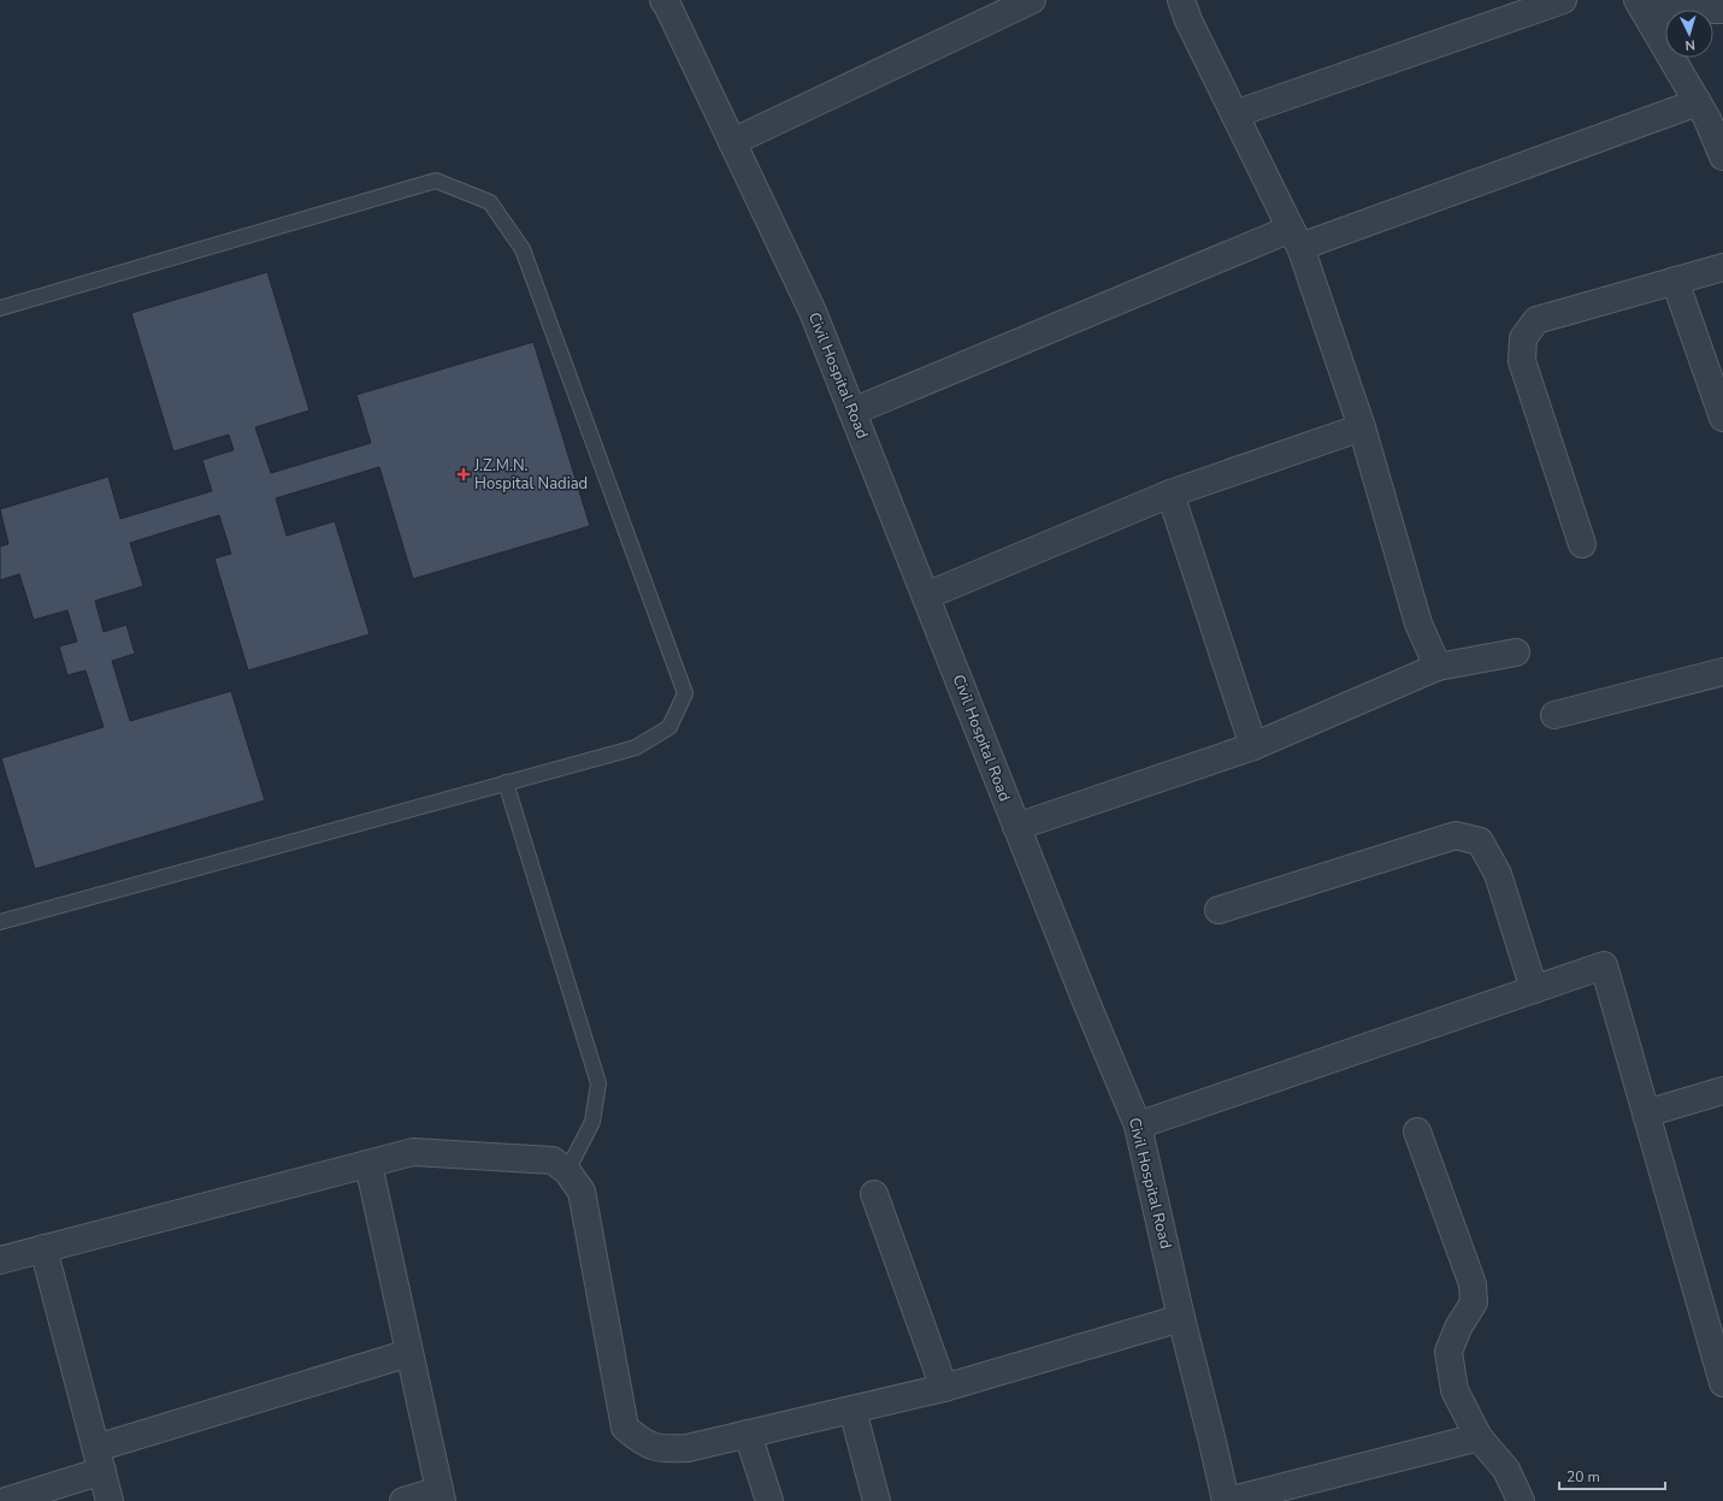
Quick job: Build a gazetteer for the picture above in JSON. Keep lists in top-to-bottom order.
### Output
{
  "streets": {
    "street": ["Civil Hospital Road"]
  },
  "places": {
    "health": ["J.Z.M.N. Hospital Nadiad"]
  },
  "scale_bar": "20 m",
  "north": "bottom"
}
